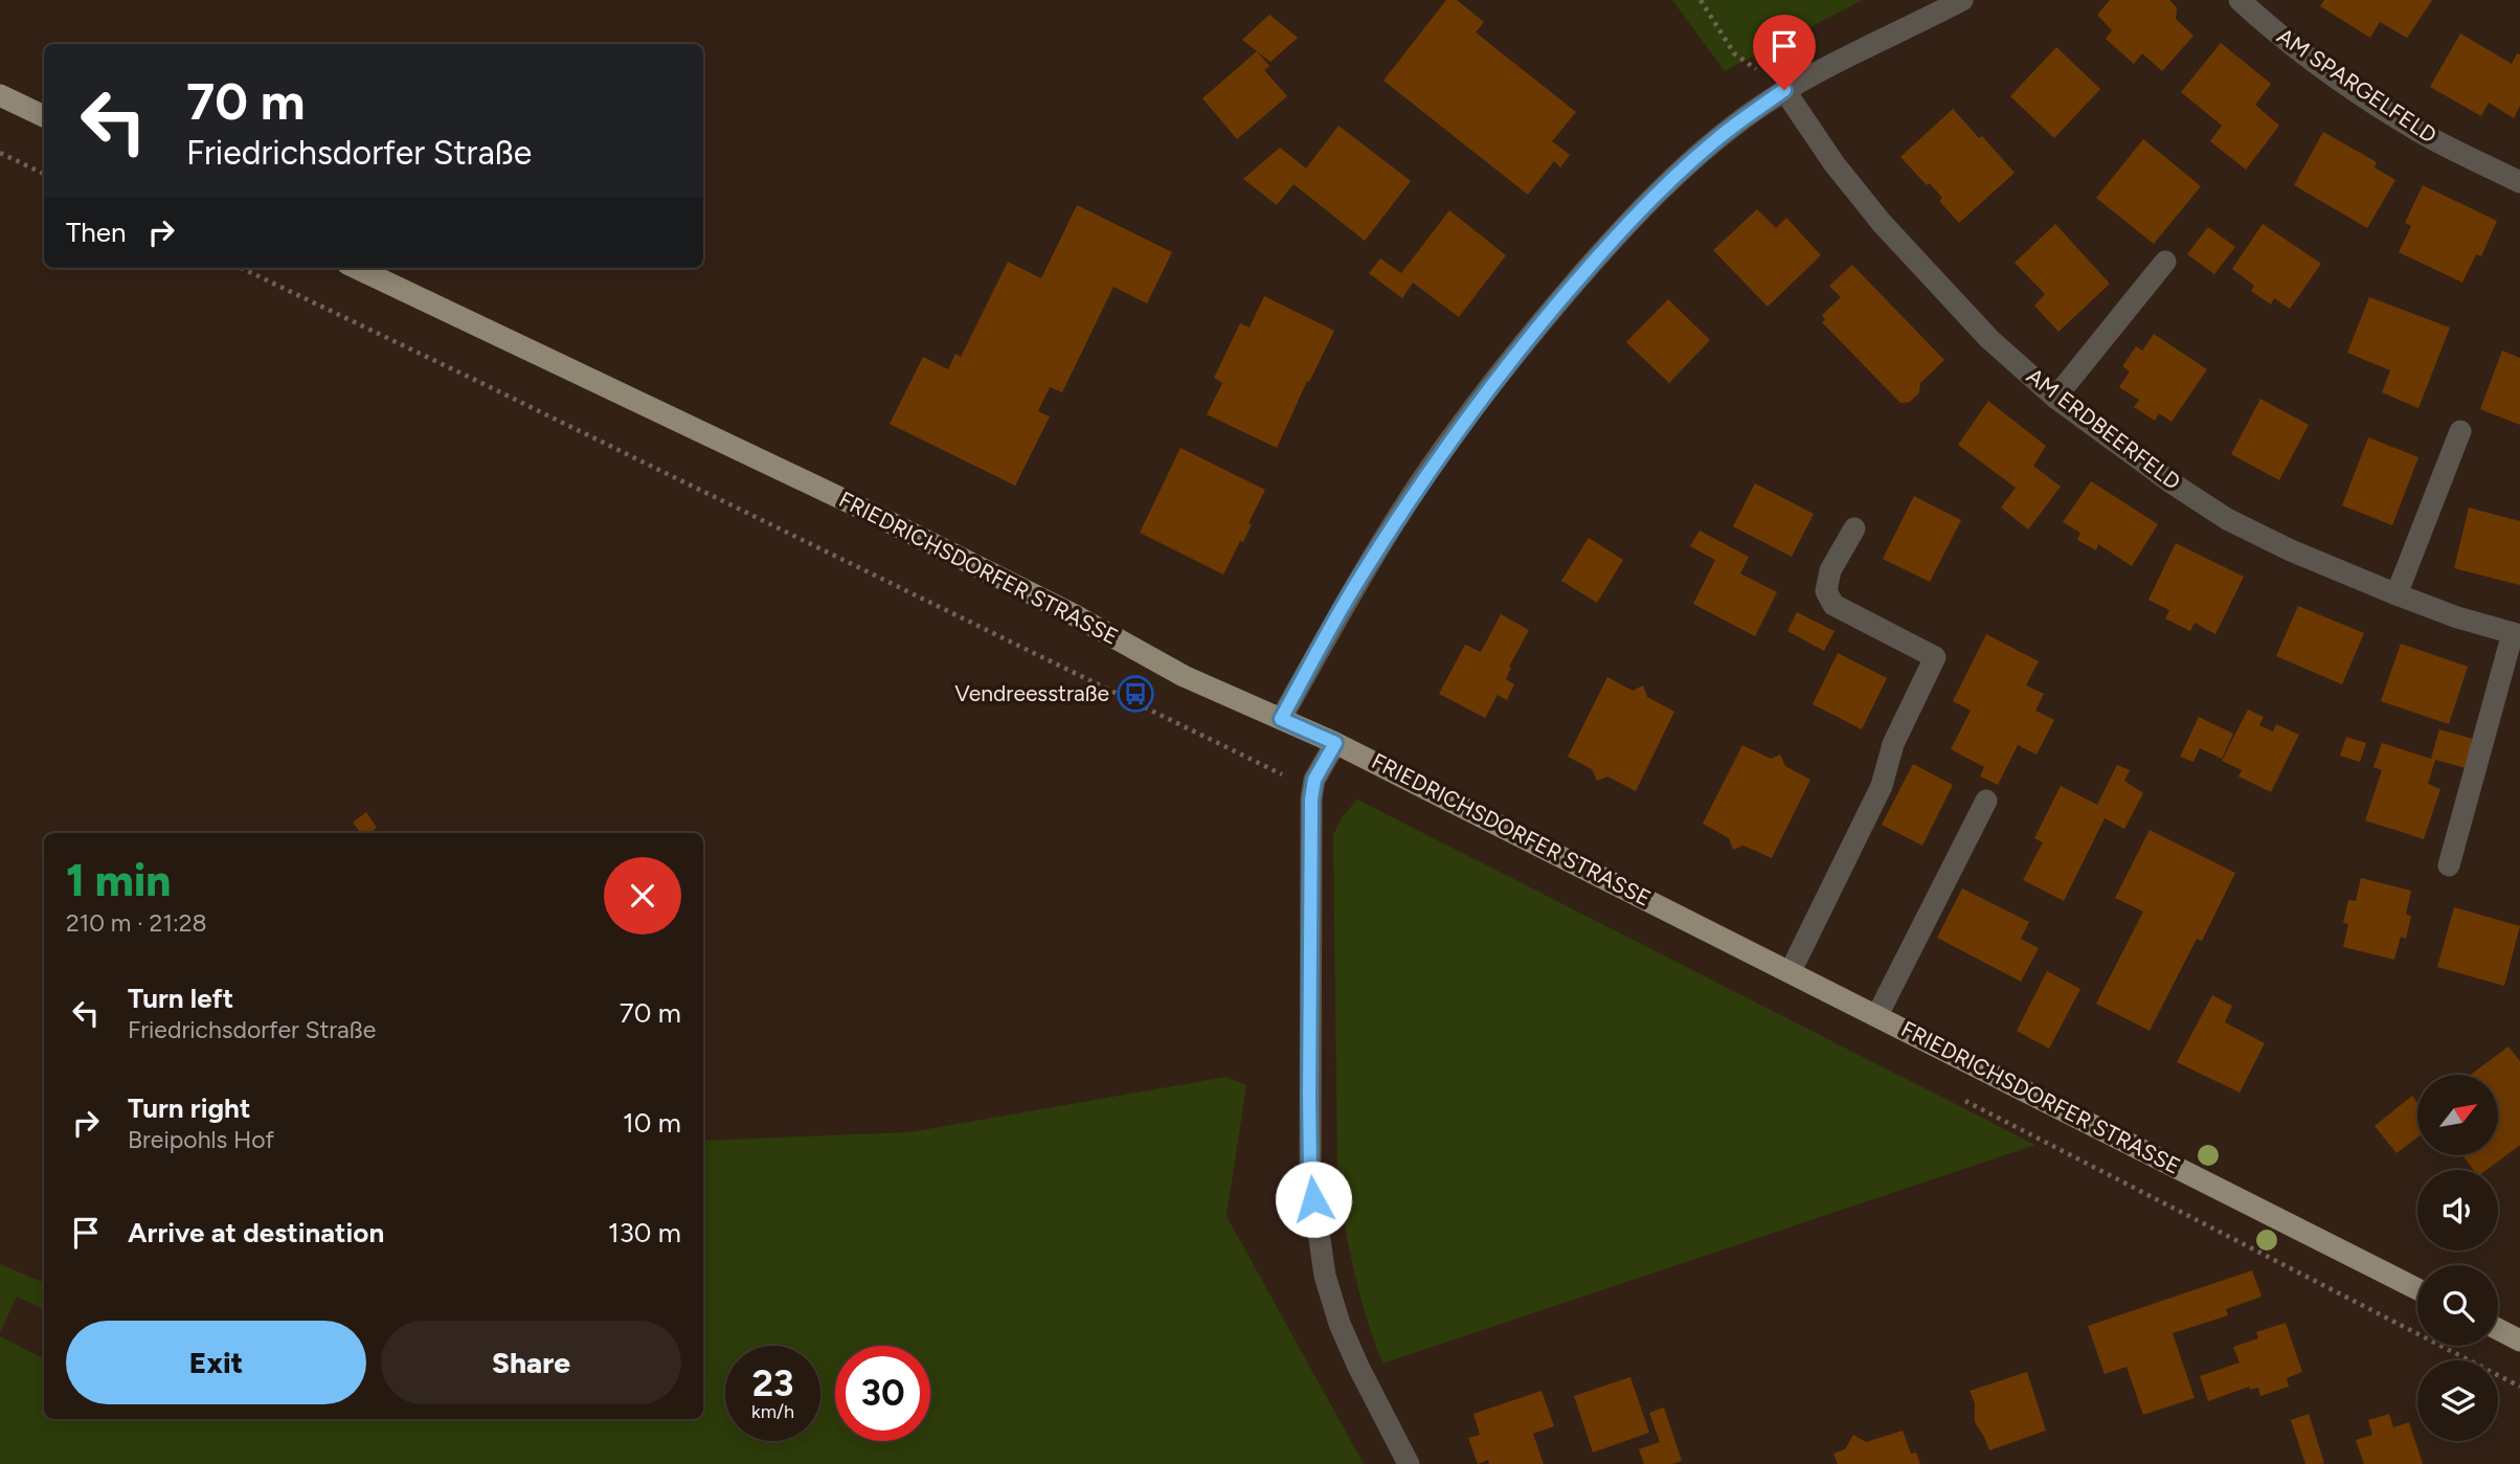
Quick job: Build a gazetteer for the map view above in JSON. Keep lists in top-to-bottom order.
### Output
{
  "streets": {
    "main road": ["FRIEDRICHSDORFER STRASSE"],
    "street": ["AM SPARGELFELD", "AM ERDBEERFELD"]
  },
  "places": {
    "bus stop": ["Vendreesstraße"]
  },
  "north": "top right",
  "page": {
    "turn": ["70 m", "Friedrichsdorfer Straße"],
    "then": "Then",
    "heading": ["1 min", "210 m · 21:28"],
    "list": [
      {
        "name": "Turn left",
        "note": "Friedrichsdorfer Straße",
        "value": "70 m"
      },
      {
        "name": "Turn right",
        "note": "Breipohls Hof",
        "value": "10 m"
      },
      {
        "name": "Arrive at destination",
        "value": "130 m"
      }
    ],
    "buttons": ["Exit", "Share"],
    "speed": "23 km/h",
    "limit": "30"
  }
}
